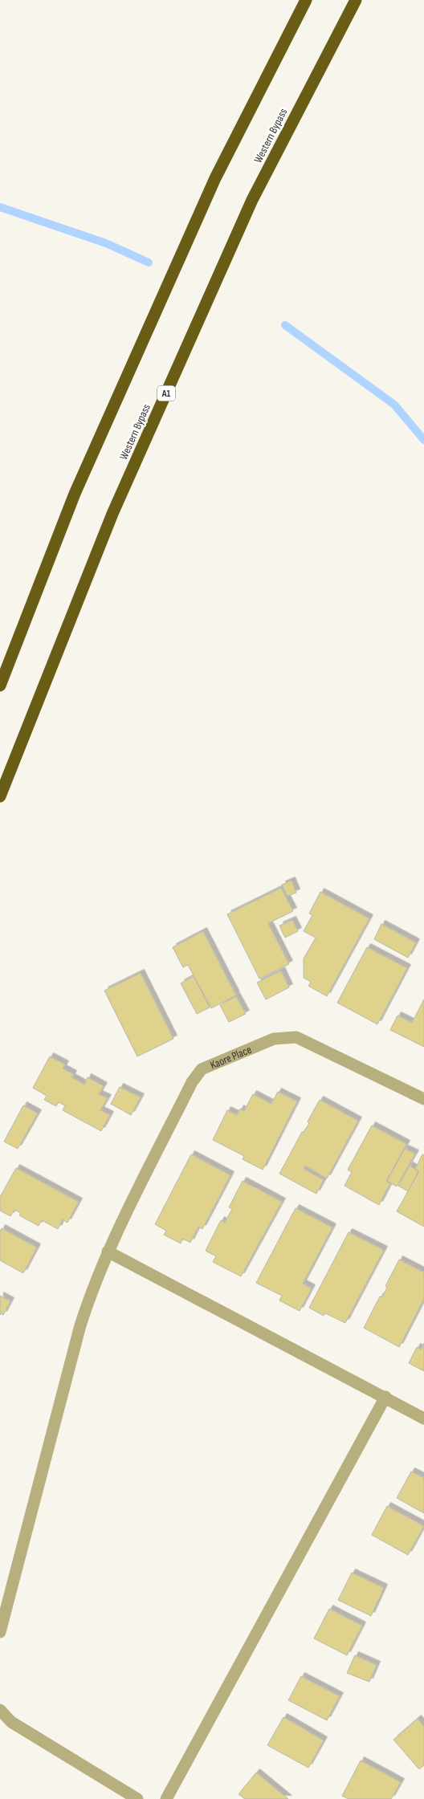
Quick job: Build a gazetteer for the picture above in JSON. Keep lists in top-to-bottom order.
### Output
{
  "streets": {
    "highway": ["Western Bypass", "A1"],
    "street": ["Kaore Place"]
  }
}
